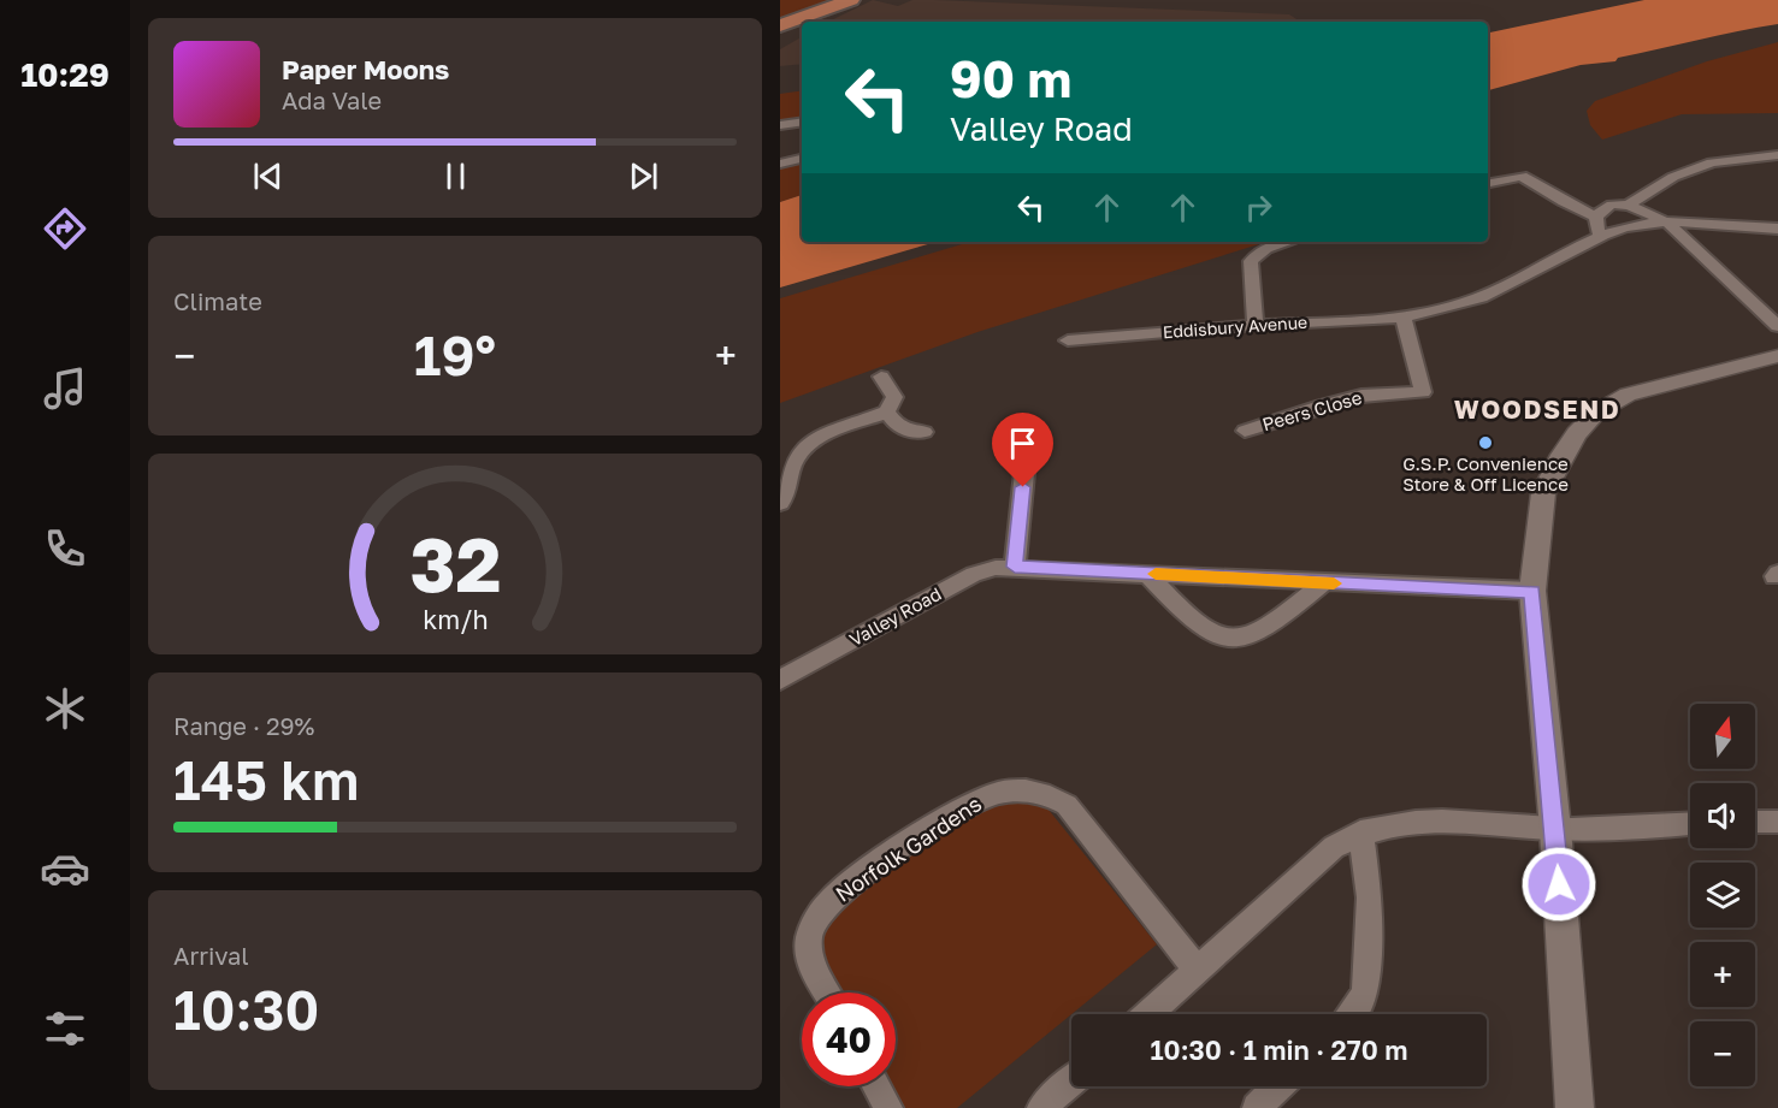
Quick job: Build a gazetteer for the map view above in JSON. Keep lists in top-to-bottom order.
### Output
{
  "streets": {
    "street": [
      "Eddisbury Avenue",
      "Peers Close",
      "Valley Road",
      "Norfolk Gardens"
    ]
  },
  "crossings": [
    ["Eddisbury Avenue", "Peers Close"]
  ],
  "districts": ["WOODSEND"],
  "places": ["G.S.P. Convenience Store & Off Licence"],
  "north": "top",
  "page": {
    "tabs": "10:29",
    "turn": ["90 m", "Valley Road"],
    "song": ["Paper Moons", "Ada Vale"],
    "tile": [
      "Climate",
      ["Range · 29%", "145 km"],
      ["Arrival", "10:30"]
    ],
    "heat": ["−", "19°", "+"],
    "map_buttons": ["+", "−"],
    "limit": "40",
    "trip": "10:30 · 1 min · 270 m",
    "gauge": ["32", "km/h"]
  }
}
